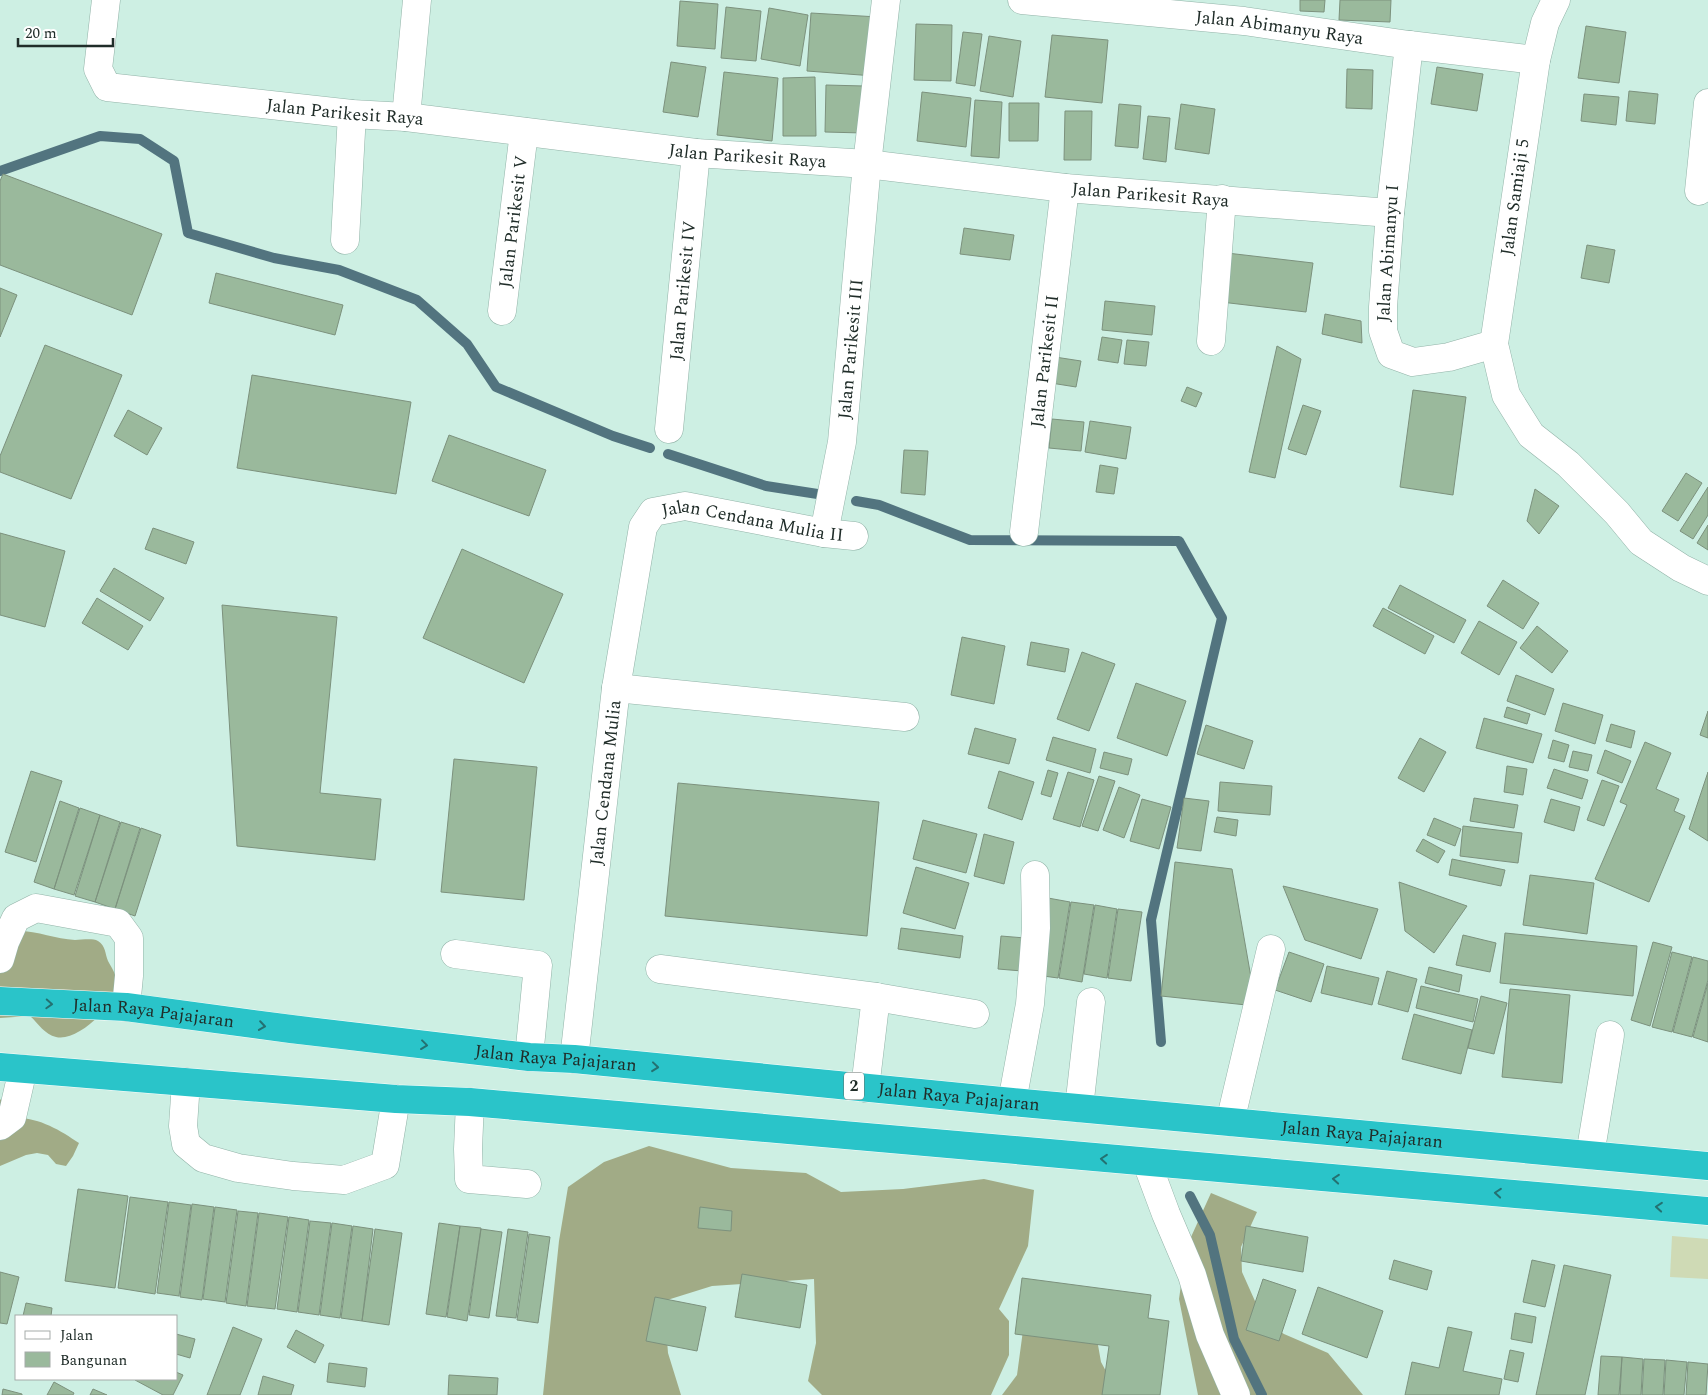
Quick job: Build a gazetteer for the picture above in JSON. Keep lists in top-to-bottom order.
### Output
{
  "streets": {
    "highway": ["Jalan Raya Pajajaran", "2"],
    "street": [
      "Jalan Abimanyu Raya",
      "Jalan Parikesit Raya",
      "Jalan Samiaji 5",
      "Jalan Parikesit V",
      "Jalan Abimanyu I",
      "Jalan Parikesit IV",
      "Jalan Parikesit III",
      "Jalan Parikesit II",
      "Jalan Cendana Mulia II",
      "Jalan Cendana Mulia"
    ]
  },
  "crossings": [
    ["Jalan Abimanyu Raya", "Jalan Samiaji 5"],
    ["Jalan Abimanyu Raya", "Jalan Abimanyu I"],
    ["Jalan Parikesit Raya", "Jalan Parikesit V"],
    ["Jalan Parikesit Raya", "Jalan Abimanyu I"],
    ["Jalan Parikesit Raya", "Jalan Parikesit IV"],
    ["Jalan Parikesit Raya", "Jalan Parikesit III"],
    ["Jalan Parikesit Raya", "Jalan Parikesit II"],
    ["Jalan Samiaji 5", "Jalan Abimanyu I"],
    ["Jalan Parikesit III", "Jalan Cendana Mulia II"],
    ["Jalan Cendana Mulia II", "Jalan Cendana Mulia"],
    ["Jalan Cendana Mulia", "Jalan Raya Pajajaran"]
  ],
  "legend": ["Jalan", "Bangunan"],
  "scale_bar": "20 m"
}
